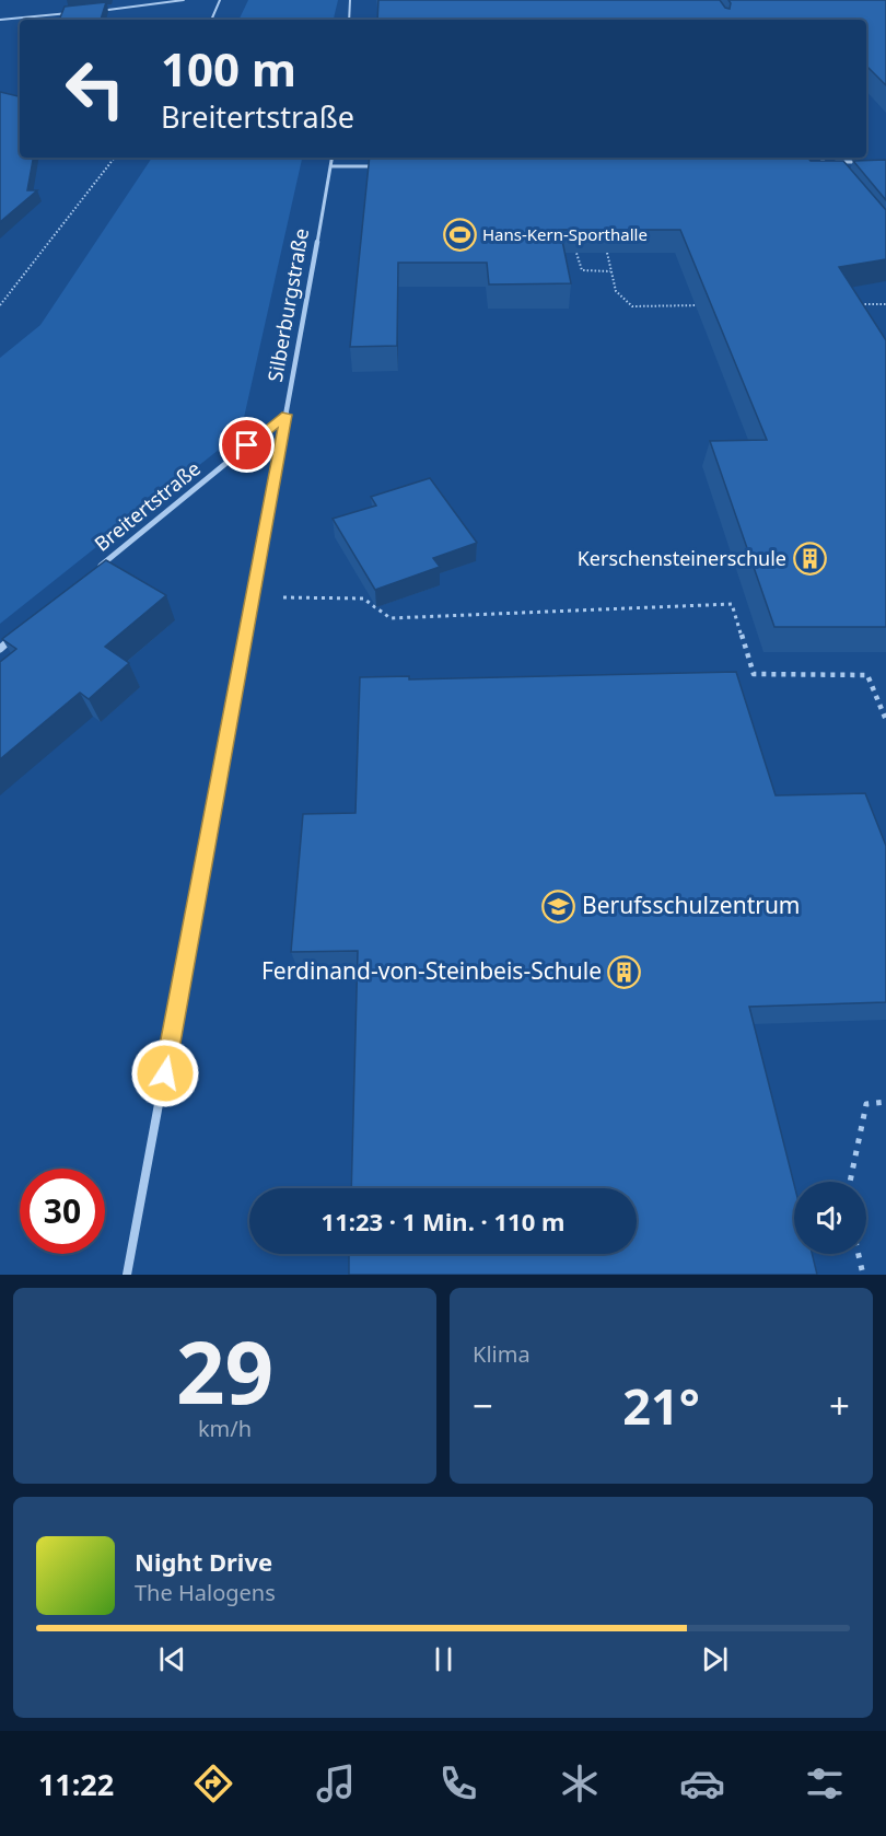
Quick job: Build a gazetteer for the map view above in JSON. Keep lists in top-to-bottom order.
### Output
{
  "streets": {
    "street": ["Silberburgstraße", "Breitertstraße"]
  },
  "crossings": [
    ["Silberburgstraße", "Breitertstraße"]
  ],
  "places": {
    "sports": ["Hans-Kern-Sporthalle"],
    "building": ["Kerschensteinerschule", "Ferdinand-von-Steinbeis-Schule"],
    "school or university": ["Berufsschulzentrum"]
  },
  "page": {
    "turn": ["100 m", "Breitertstraße"],
    "limit": "30",
    "trip": "11:23 · 1 Min. · 110 m",
    "tile": [
      ["29", "km/h"],
      "Klima"
    ],
    "heat": ["−", "21°", "+"],
    "song": ["Night Drive", "The Halogens"],
    "tabs": "11:22"
  }
}
